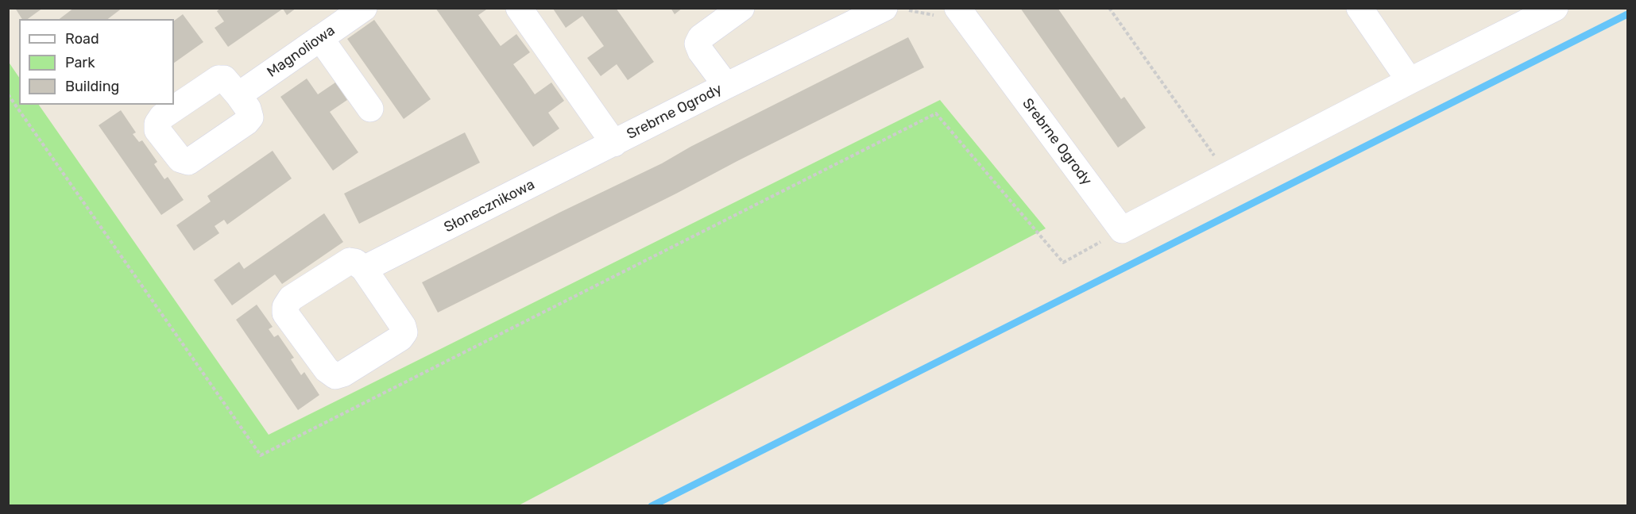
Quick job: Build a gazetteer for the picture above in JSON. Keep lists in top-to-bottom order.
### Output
{
  "streets": {
    "street": ["Magnoliowa", "Srebrne Ogrody", "Słonecznikowa"]
  },
  "crossings": [
    ["Srebrne Ogrody", "Słonecznikowa"]
  ],
  "legend": ["Road", "Park", "Building"]
}
